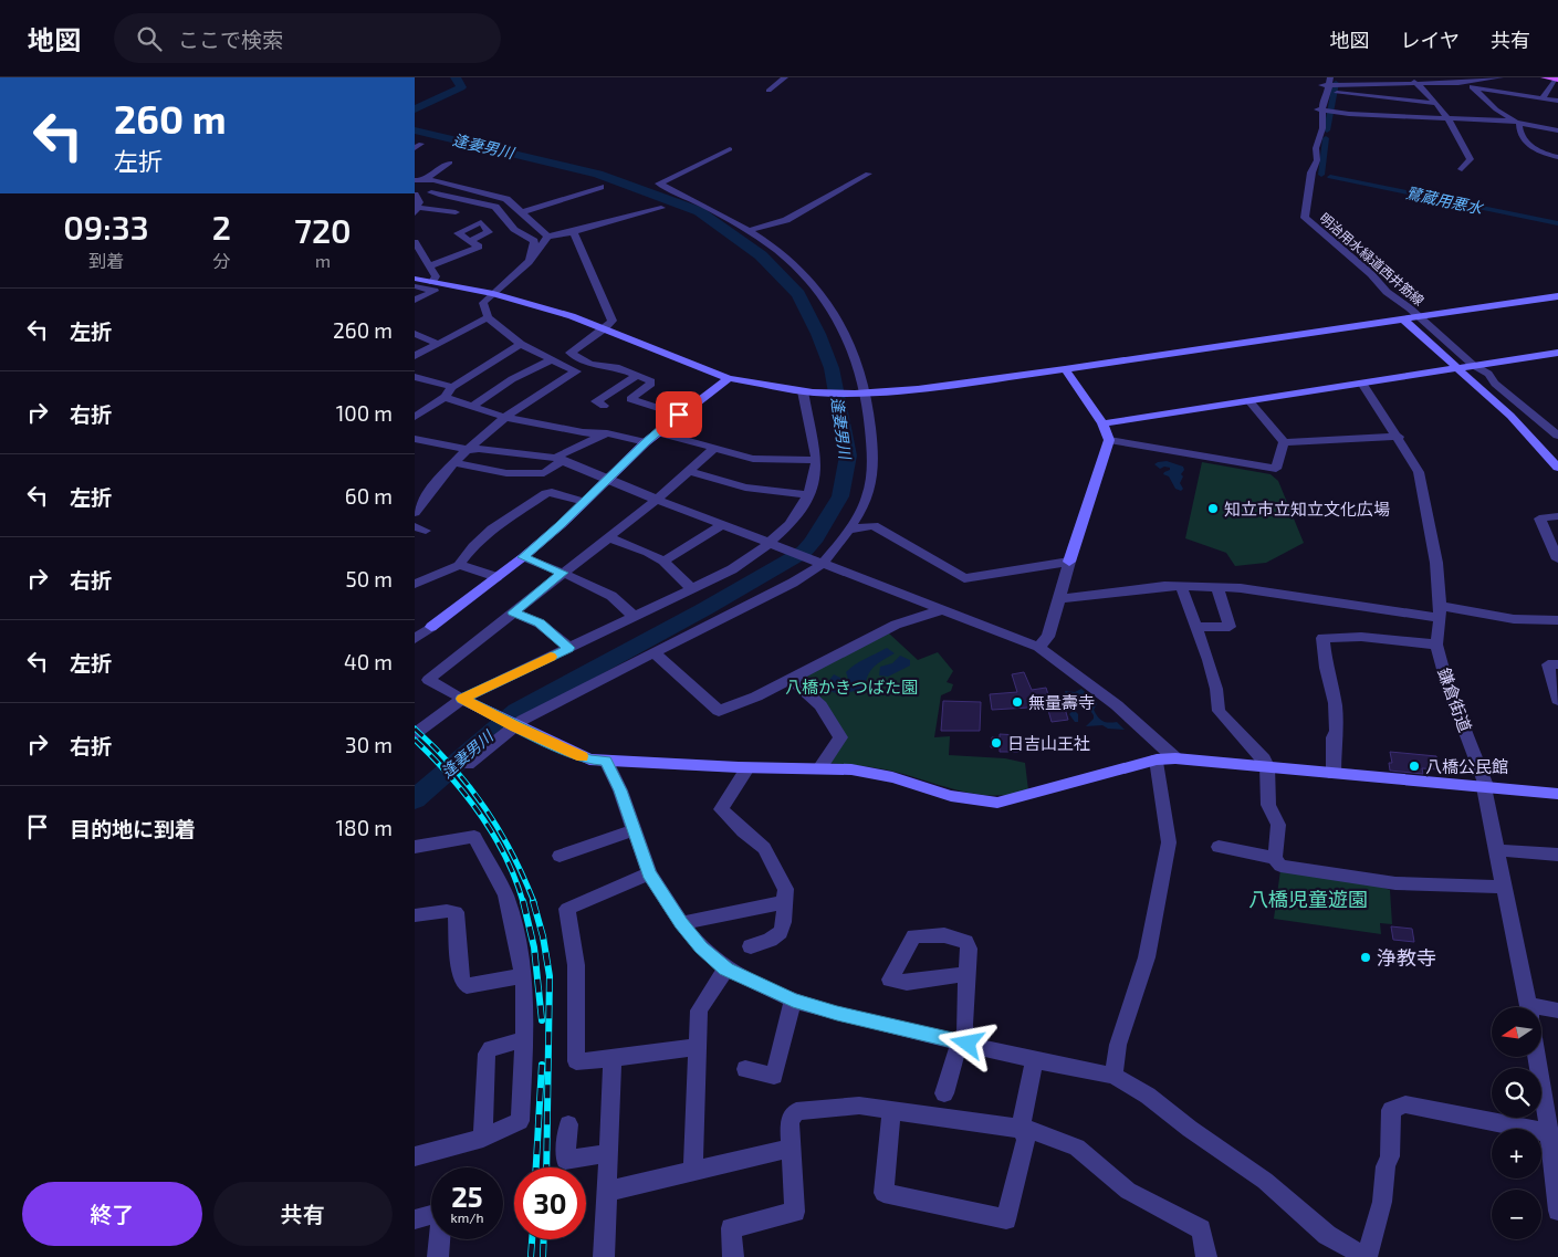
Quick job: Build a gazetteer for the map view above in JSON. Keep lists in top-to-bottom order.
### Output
{
  "streets": {
    "street": ["明治用水緑道西井筋線", "鎌倉街道"]
  },
  "water": ["逢妻男川", "鷺蔵用悪水"],
  "parks": ["八橋かきつばた園", "八橋児童遊園"],
  "places": [
    "知立市立知立文化広場",
    "無量壽寺",
    "日吉山王社",
    "八橋公民館",
    "浄教寺"
  ],
  "north": "left",
  "page": {
    "header": "地図",
    "search": "ここで検索",
    "nav": ["地図", "レイヤ", "共有"],
    "turn": ["260 m", "左折"],
    "eta": [
      "09:33",
      "到着",
      "2",
      "分",
      "720",
      "m"
    ],
    "list": [
      {
        "name": "左折",
        "value": "260 m"
      },
      {
        "name": "右折",
        "value": "100 m"
      },
      {
        "name": "左折",
        "value": "60 m"
      },
      {
        "name": "右折",
        "value": "50 m"
      },
      {
        "name": "左折",
        "value": "40 m"
      },
      {
        "name": "右折",
        "value": "30 m"
      },
      {
        "name": "目的地に到着",
        "value": "180 m"
      }
    ],
    "map_buttons": ["+", "−"],
    "speed": "25 km/h",
    "limit": "30",
    "buttons": ["終了", "共有"]
  }
}
